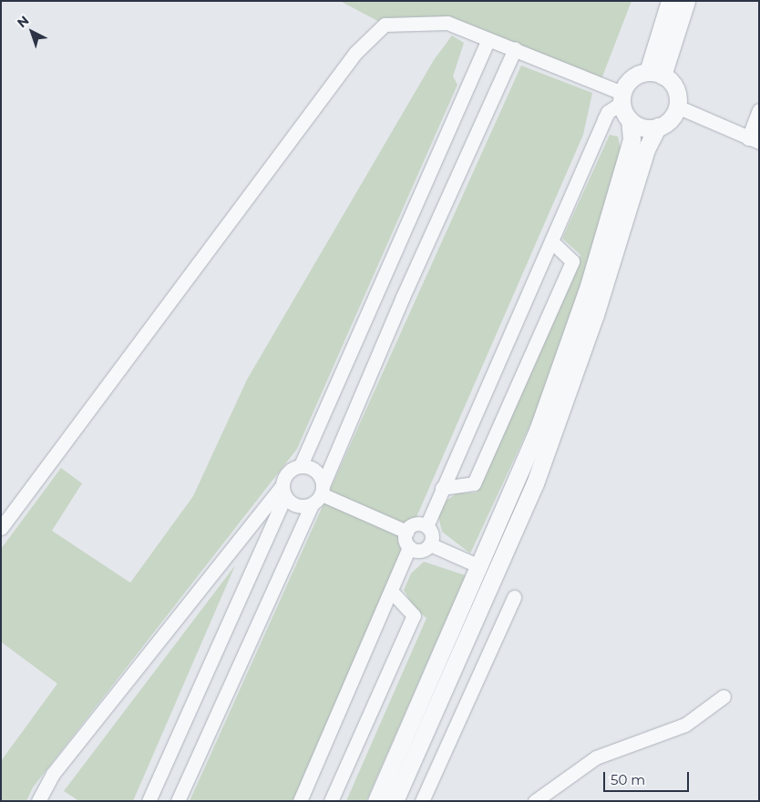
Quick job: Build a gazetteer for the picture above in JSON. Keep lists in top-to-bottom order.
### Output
{
  "scale_bar": "50 m",
  "north": "top left"
}
